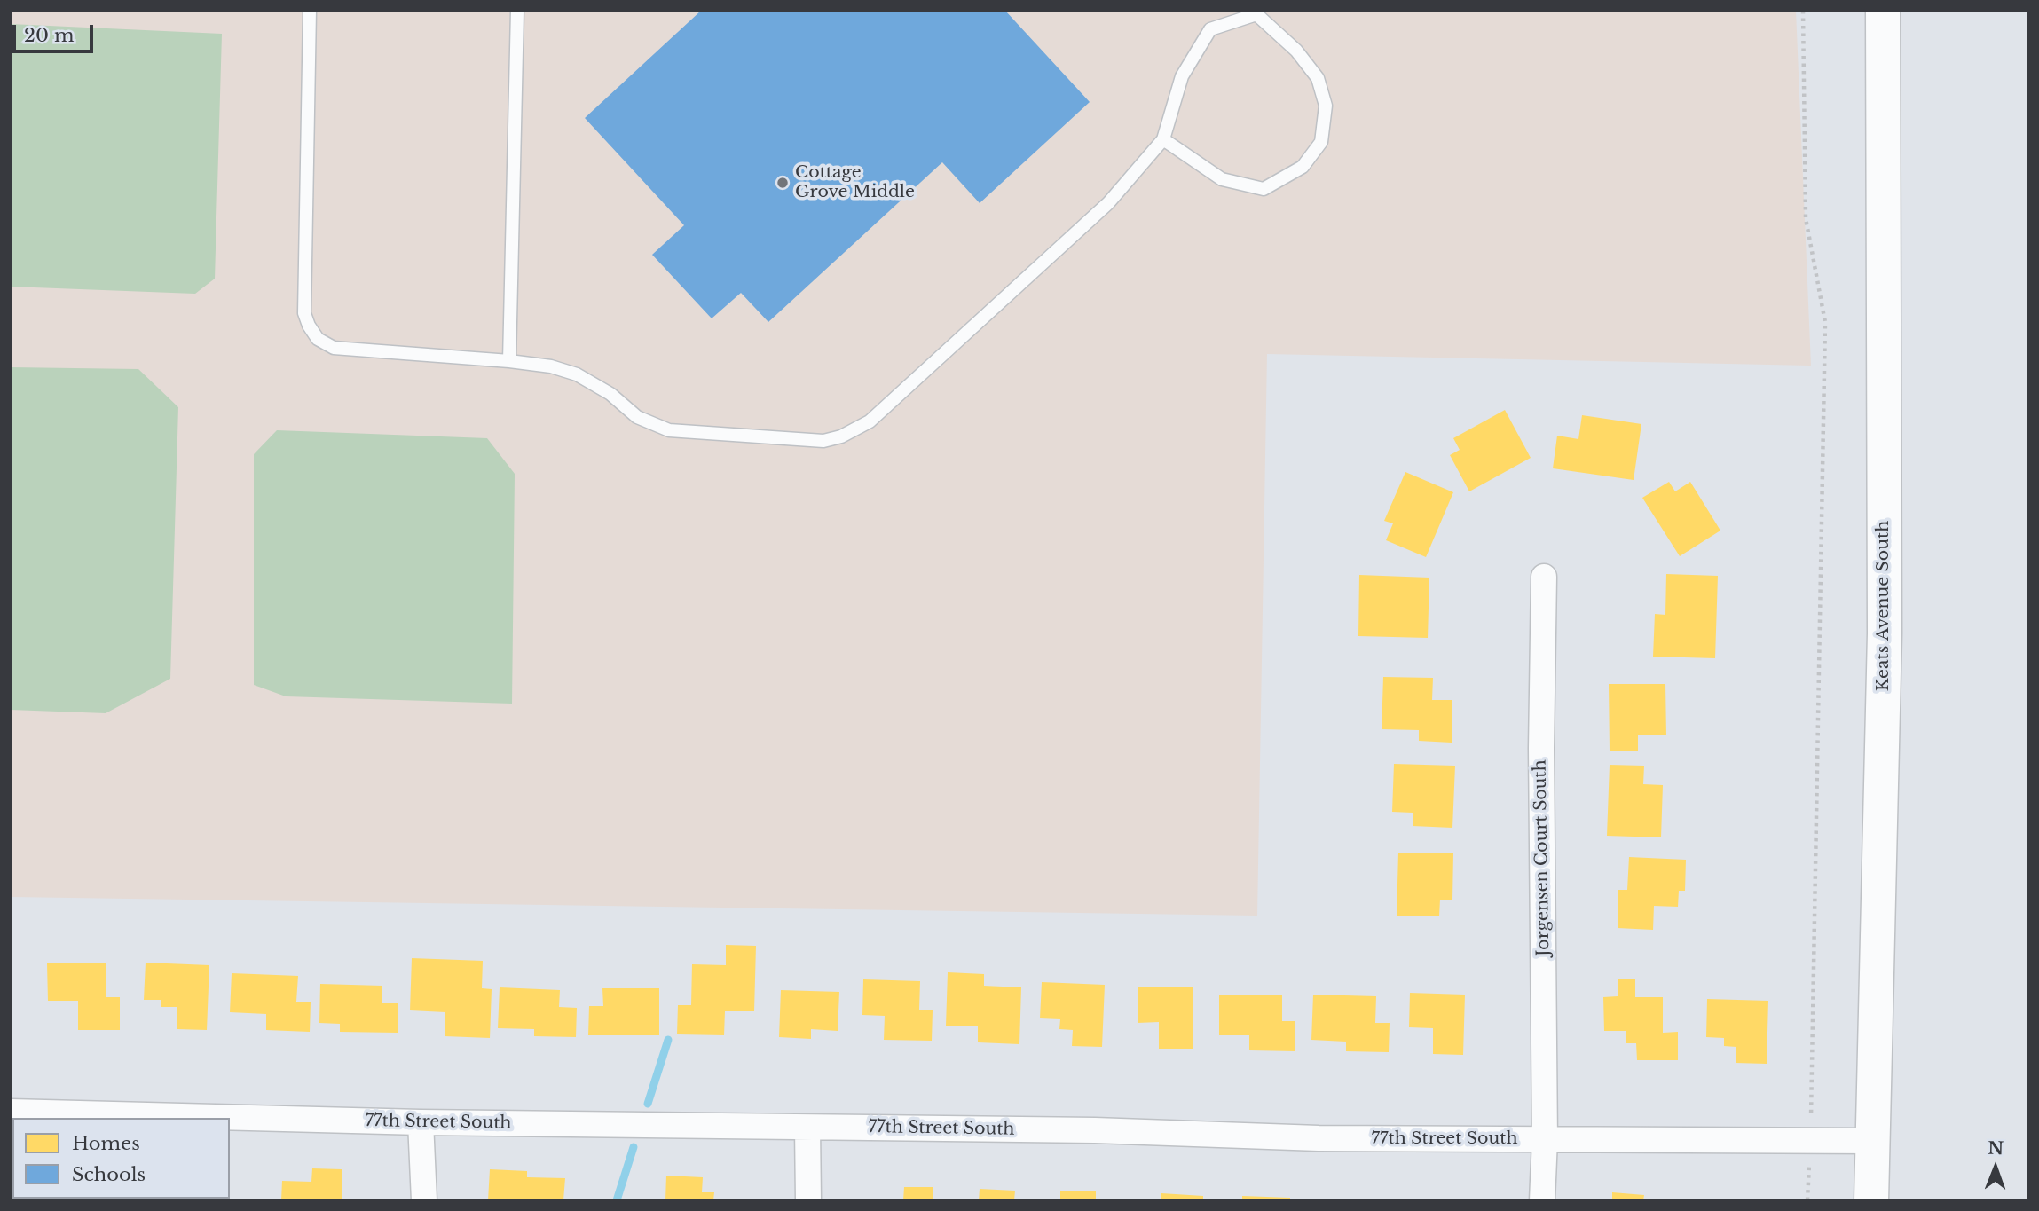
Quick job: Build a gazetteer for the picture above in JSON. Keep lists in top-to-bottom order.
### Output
{
  "streets": {
    "main road": ["Keats Avenue South"],
    "street": ["Jorgensen Court South", "77th Street South"]
  },
  "crossings": [
    ["Keats Avenue South", "77th Street South"],
    ["Jorgensen Court South", "77th Street South"]
  ],
  "places": ["Cottage Grove Middle"],
  "legend": ["Homes", "Schools"],
  "scale_bar": "20 m",
  "north": "top"
}
